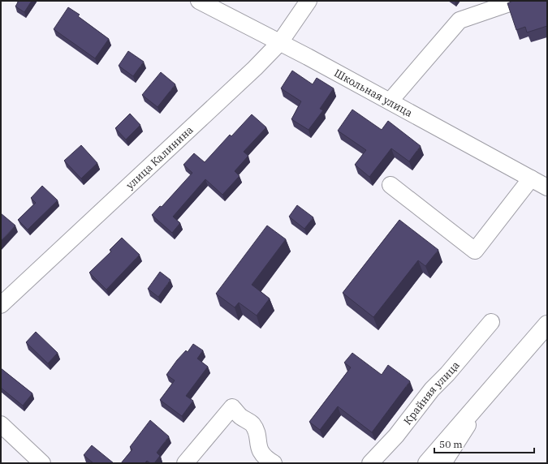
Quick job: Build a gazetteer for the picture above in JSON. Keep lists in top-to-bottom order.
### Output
{
  "streets": {
    "street": ["Школьная улица", "улица Калинина", "Крайняя улица"]
  },
  "crossings": [
    ["Школьная улица", "улица Калинина"]
  ],
  "scale_bar": "50 m"
}
